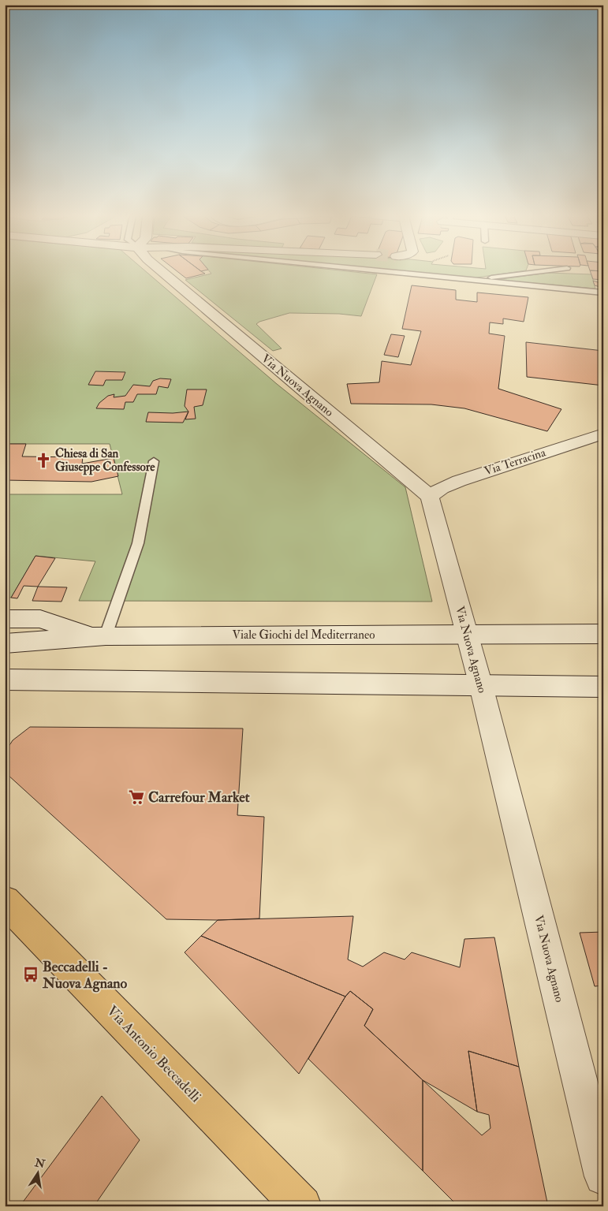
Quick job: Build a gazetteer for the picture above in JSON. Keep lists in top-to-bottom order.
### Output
{
  "streets": {
    "main road": ["Via Antonio Beccadelli"],
    "street": ["Via Nuova Agnano", "Via Terracina", "Viale Giochi del Mediterraneo"]
  },
  "crossings": [
    ["Via Nuova Agnano", "Via Terracina"],
    ["Via Nuova Agnano", "Viale Giochi del Mediterraneo"]
  ],
  "places": {
    "church": ["Chiesa di San Giuseppe Confessore"],
    "supermarket": ["Carrefour Market"],
    "bus stop": ["Beccadelli - Nuova Agnano"]
  },
  "north": "top"
}
